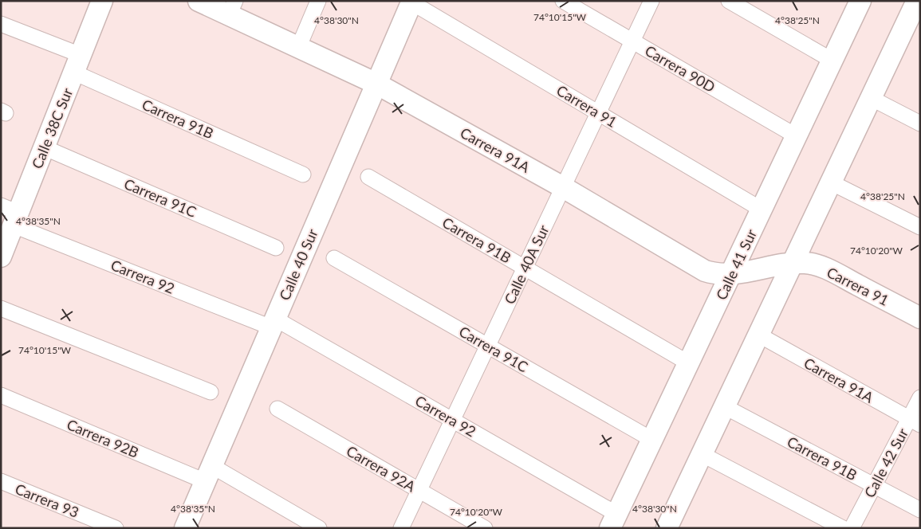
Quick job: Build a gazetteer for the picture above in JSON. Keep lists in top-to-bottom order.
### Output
{
  "streets": {
    "street": [
      "Carrera 90D",
      "Carrera 91",
      "Carrera 91B",
      "Calle 38C Sur",
      "Carrera 91A",
      "Carrera 91C",
      "Calle 40 Sur",
      "Calle 40A Sur",
      "Calle 41 Sur",
      "Carrera 92",
      "Carrera 92B",
      "Calle 42 Sur",
      "Carrera 92A",
      "Carrera 93"
    ]
  },
  "crossings": [
    ["Carrera 90D", "Calle 40A Sur"],
    ["Carrera 90D", "Calle 41 Sur"],
    ["Carrera 91", "Carrera 91A"],
    ["Carrera 91", "Calle 40 Sur"],
    ["Carrera 91", "Calle 40A Sur"],
    ["Carrera 91", "Calle 41 Sur"],
    ["Carrera 91B", "Calle 38C Sur"],
    ["Carrera 91B", "Calle 40A Sur"],
    ["Carrera 91B", "Calle 41 Sur"],
    ["Carrera 91B", "Calle 42 Sur"],
    ["Calle 38C Sur", "Carrera 91C"],
    ["Calle 38C Sur", "Carrera 92"],
    ["Carrera 91A", "Calle 40 Sur"],
    ["Carrera 91A", "Calle 40A Sur"],
    ["Carrera 91A", "Calle 41 Sur"],
    ["Carrera 91A", "Calle 42 Sur"],
    ["Carrera 91C", "Calle 40A Sur"],
    ["Carrera 91C", "Calle 41 Sur"],
    ["Calle 40 Sur", "Carrera 92"],
    ["Calle 40 Sur", "Carrera 92B"],
    ["Calle 40A Sur", "Carrera 92"],
    ["Calle 40A Sur", "Carrera 92A"],
    ["Calle 41 Sur", "Carrera 92"]
  ],
  "coordinates": [
    "74°10'15\"W",
    "4°38'30\"N",
    "4°38'25\"N",
    "4°38'35\"N",
    "74°10'20\"W"
  ]
}
